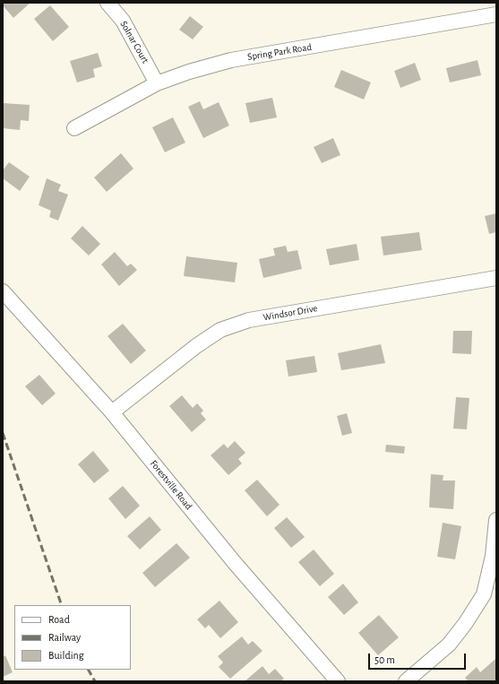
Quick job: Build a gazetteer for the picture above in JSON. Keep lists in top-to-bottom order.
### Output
{
  "streets": {
    "street": [
      "Solnar Court",
      "Spring Park Road",
      "Windsor Drive",
      "Forestville Road"
    ]
  },
  "crossings": [
    ["Solnar Court", "Spring Park Road"],
    ["Windsor Drive", "Forestville Road"]
  ],
  "legend": ["Road", "Railway", "Building"],
  "scale_bar": "50 m"
}
